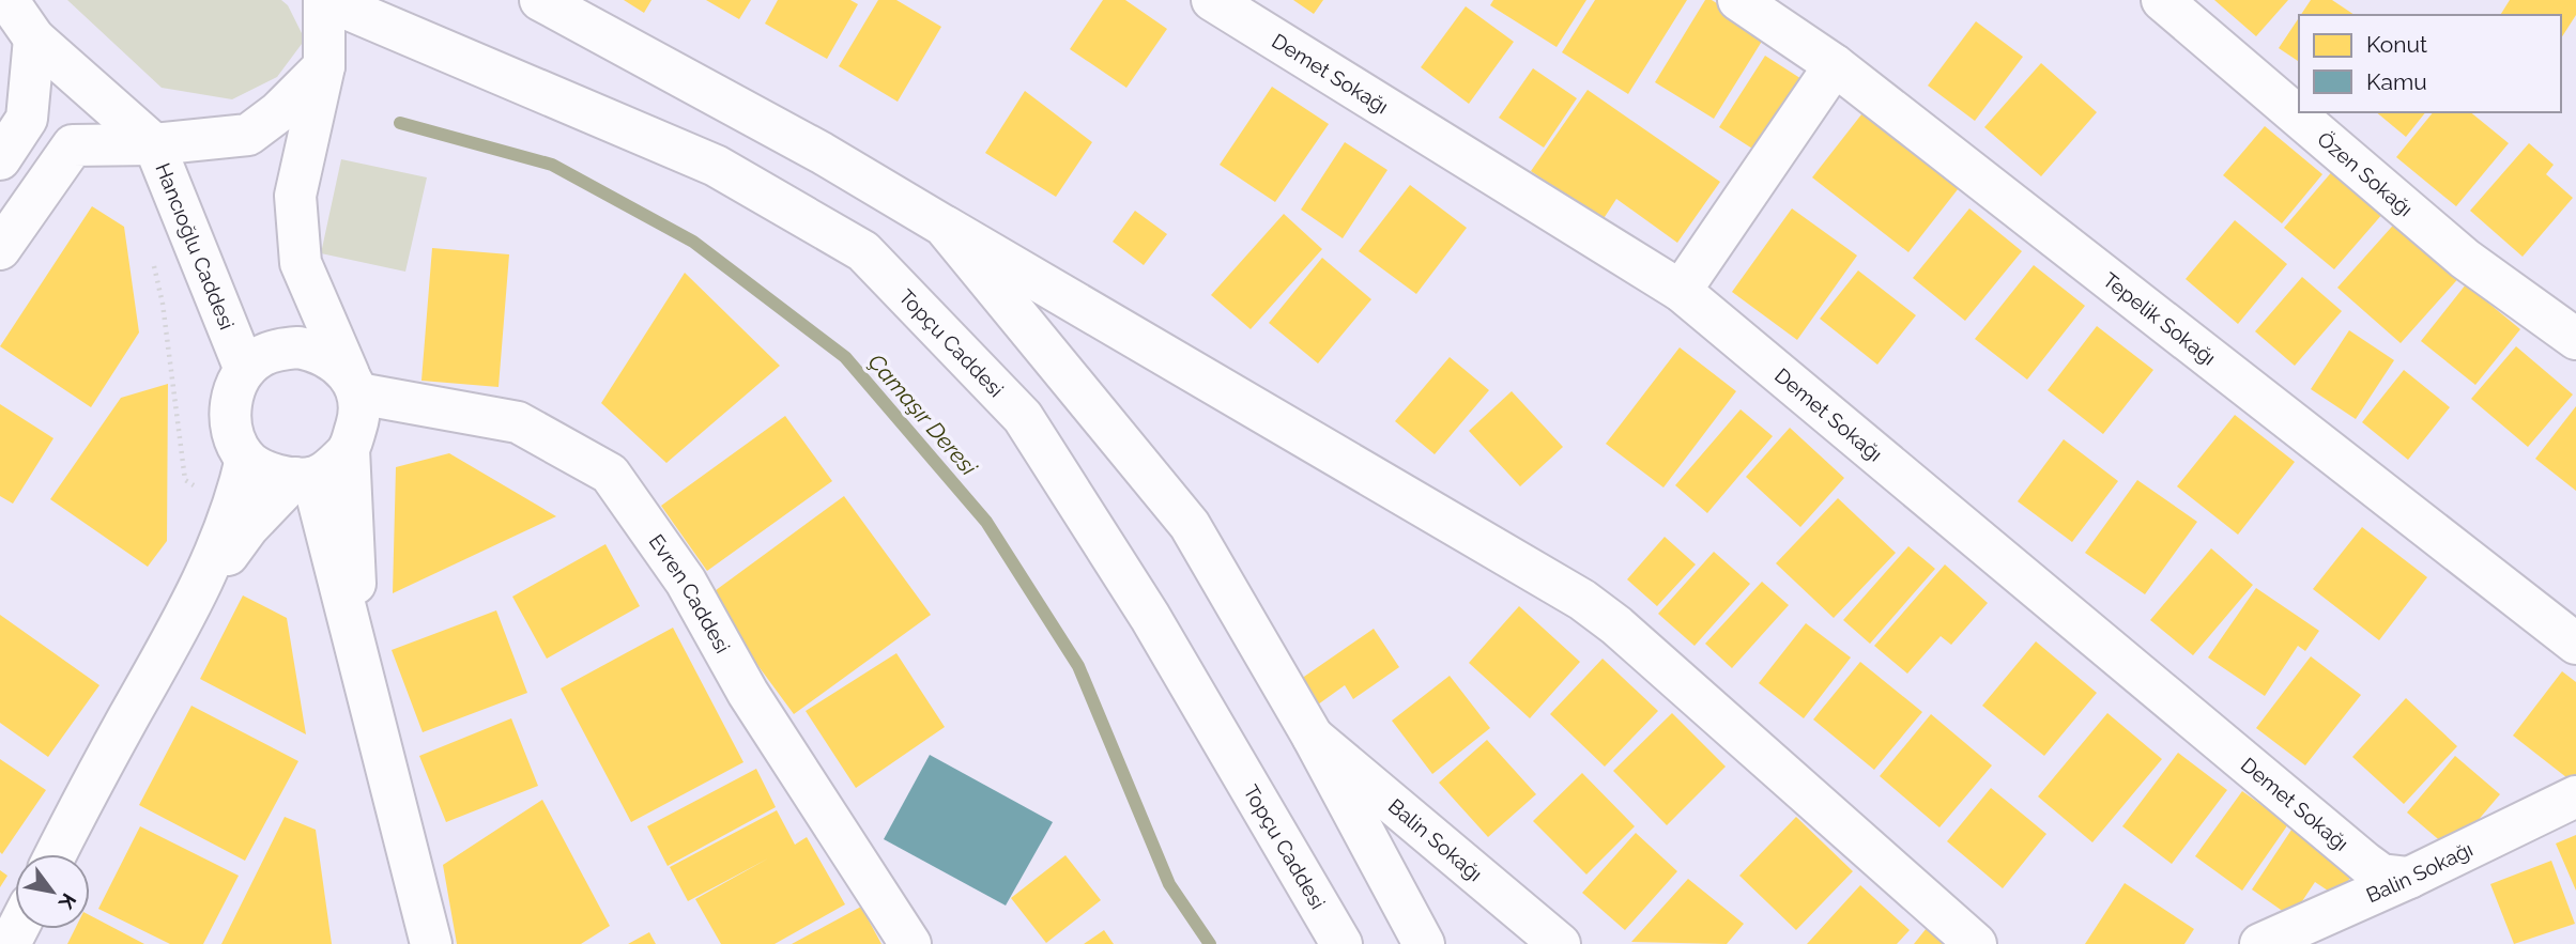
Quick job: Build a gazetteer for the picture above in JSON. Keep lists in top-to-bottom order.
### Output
{
  "streets": {
    "street": [
      "Demet Sokağı",
      "Özen Sokağı",
      "Hancıoğlu Caddesi",
      "Tepelik Sokağı",
      "Topçu Caddesi",
      "Evren Caddesi",
      "Balin Sokağı"
    ]
  },
  "crossings": [
    ["Demet Sokağı", "Balin Sokağı"],
    ["Hancıoğlu Caddesi", "Evren Caddesi"]
  ],
  "water": ["Çamaşır Deresi"],
  "legend": ["Konut", "Kamu"],
  "north": "bottom right"
}
